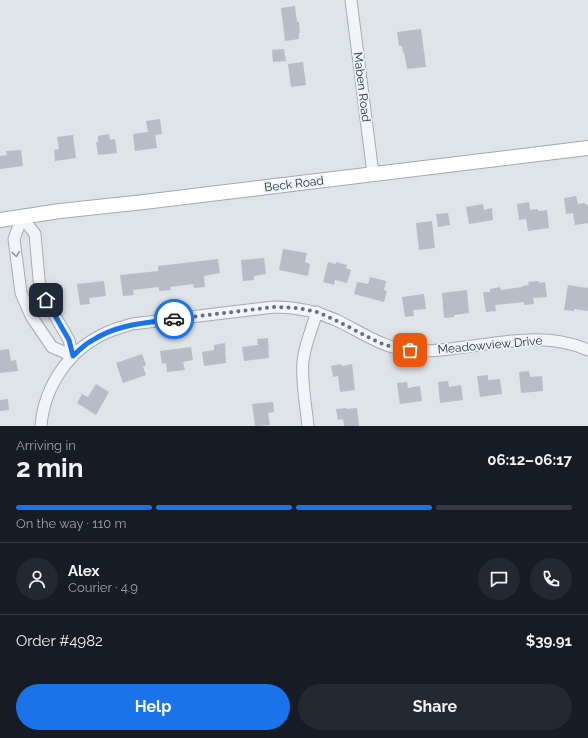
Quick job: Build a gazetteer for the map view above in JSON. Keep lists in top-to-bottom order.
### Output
{
  "streets": {
    "main road": ["Beck Road"],
    "street": ["Maben Road", "Meadowview Drive"]
  },
  "crossings": [
    ["Maben Road", "Beck Road"]
  ],
  "page": {
    "heading": ["2 min", "Arriving in", "06:12–06:17"],
    "panel": [
      "Alex",
      "Courier · 4.9",
      "Order #4982",
      "$39.91"
    ],
    "bar": "On the way · 110 m",
    "buttons": ["Help", "Share"]
  }
}
